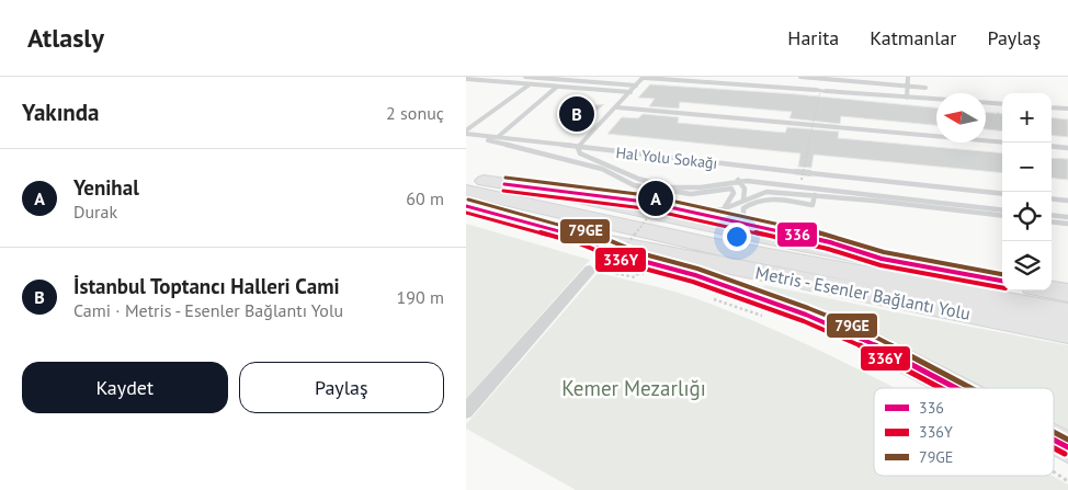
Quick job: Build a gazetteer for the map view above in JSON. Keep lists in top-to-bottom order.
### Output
{
  "streets": {
    "highway": ["Metris - Esenler Bağlantı Yolu"],
    "street": ["Hal Yolu Sokağı"]
  },
  "parks": ["Kemer Mezarlığı"],
  "lines": ["transit line 79GE", "transit line 336", "transit line 336Y"],
  "legend": ["336", "336Y", "79GE"],
  "north": "left",
  "page": {
    "header": "Atlasly",
    "nav": ["Harita", "Katmanlar", "Paylaş"],
    "heading": ["Yakında", "2 sonuç"],
    "map_buttons": ["+", "−"],
    "pins": ["B", "A"],
    "list": [
      {
        "mark": "A",
        "name": "Yenihal",
        "note": "Durak",
        "value": "60 m"
      },
      {
        "mark": "B",
        "name": "İstanbul Toptancı Halleri Cami",
        "note": "Cami · Metris - Esenler Bağlantı Yolu",
        "value": "190 m"
      }
    ],
    "buttons": ["Kaydet", "Paylaş"]
  }
}
